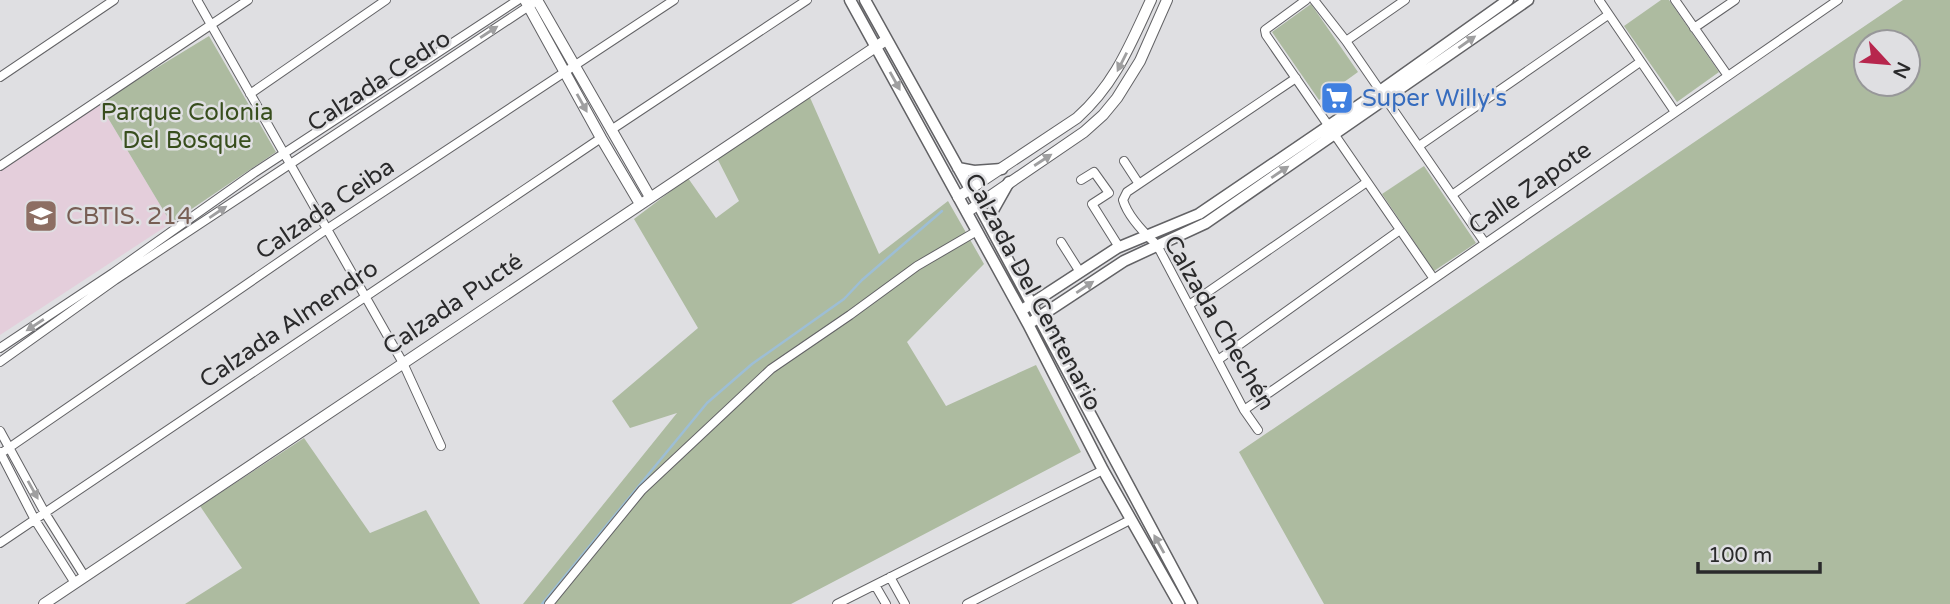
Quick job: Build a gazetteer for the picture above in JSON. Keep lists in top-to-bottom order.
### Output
{
  "streets": {
    "main road": ["Calzada Del Centenario"],
    "street": [
      "Calzada Cedro",
      "Calle Zapote",
      "Calzada Ceiba",
      "Calzada Pucté",
      "Calzada Chechén",
      "Calzada Almendro"
    ]
  },
  "crossings": [
    ["Calle Zapote", "Calzada Chechén"],
    ["Calzada Del Centenario", "Calzada Pucté"]
  ],
  "parks": ["Parque Colonia Del Bosque"],
  "places": {
    "supermarket": ["Super Willy's"],
    "school or university": ["CBTIS. 214"]
  },
  "scale_bar": "100 m",
  "north": "bottom right"
}
